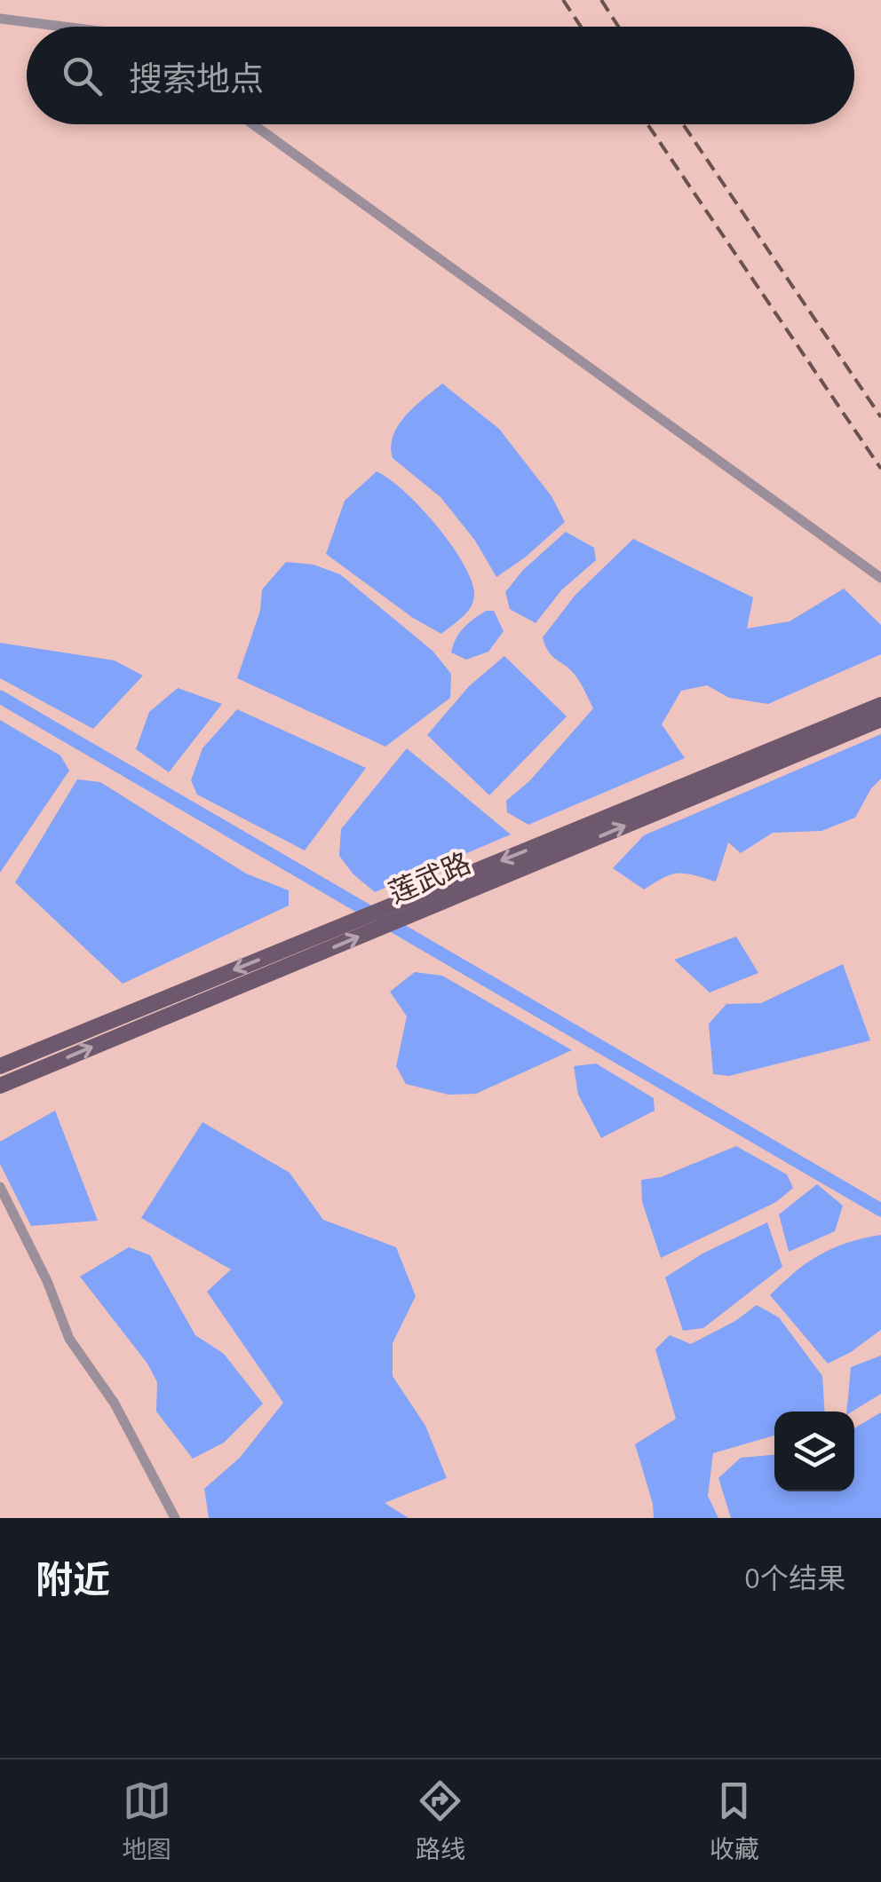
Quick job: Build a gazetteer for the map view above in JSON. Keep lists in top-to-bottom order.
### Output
{
  "streets": {
    "main road": ["莲武路"]
  },
  "page": {
    "search": "搜索地点",
    "heading": ["附近", "0个结果"],
    "nav": ["地图", "路线", "收藏"]
  }
}
